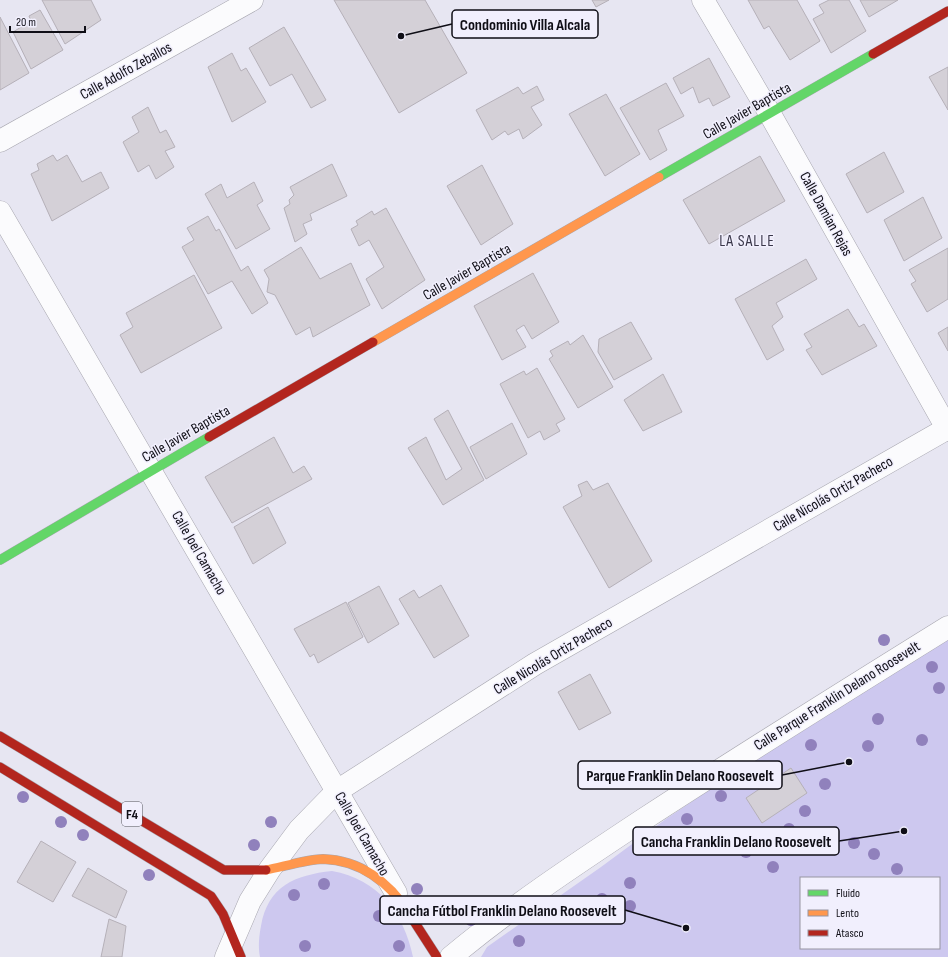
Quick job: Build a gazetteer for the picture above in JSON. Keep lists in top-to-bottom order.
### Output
{
  "streets": {
    "main road": ["Calle Javier Baptista", "F4"],
    "street": [
      "Calle Adolfo Zeballos",
      "Calle Damian Rejas",
      "Calle Nicolás Ortiz Pacheco",
      "Calle Joel Camacho",
      "Calle Parque Franklin Delano Roosevelt"
    ]
  },
  "crossings": [
    ["Calle Javier Baptista", "Calle Damian Rejas"],
    ["Calle Javier Baptista", "Calle Joel Camacho"],
    ["Calle Damian Rejas", "Calle Nicolás Ortiz Pacheco"],
    ["Calle Nicolás Ortiz Pacheco", "Calle Joel Camacho"],
    ["Calle Nicolás Ortiz Pacheco", "F4"],
    ["Calle Joel Camacho", "F4"]
  ],
  "districts": ["LA SALLE"],
  "places": [
    "Condominio Villa Alcala",
    "Parque Franklin Delano Roosevelt",
    "Cancha Franklin Delano Roosevelt",
    "Cancha Fútbol Franklin Delano Roosevelt"
  ],
  "legend": ["Fluido", "Lento", "Atasco"],
  "scale_bar": "20 m"
}
